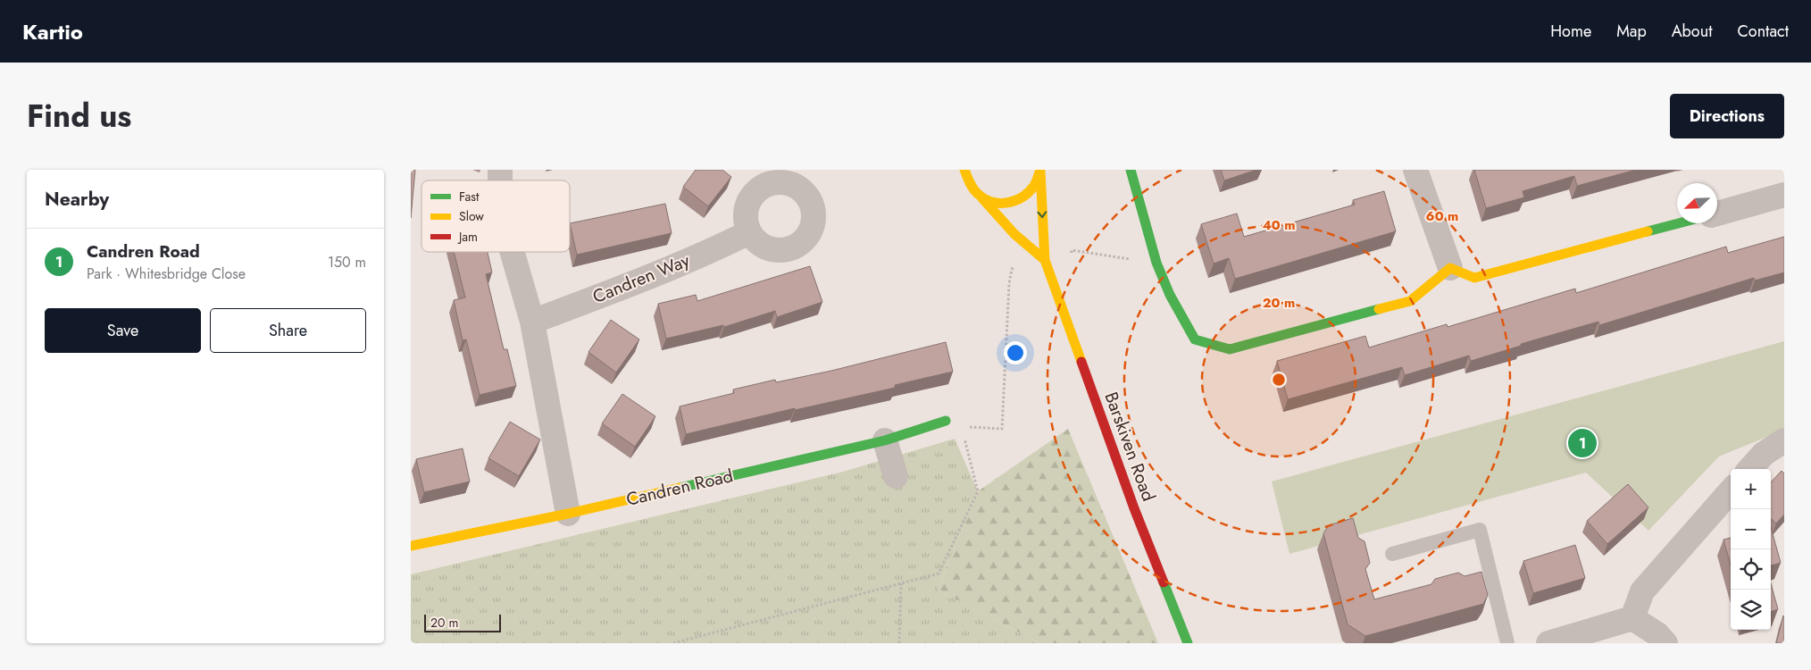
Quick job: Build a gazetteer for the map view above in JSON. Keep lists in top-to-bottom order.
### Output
{
  "streets": {
    "street": ["Candren Way", "Barskiven Road", "Candren Road"]
  },
  "legend": ["Fast", "Slow", "Jam"],
  "scale_bar": "20 m",
  "north": "bottom left",
  "page": {
    "header": "Kartio",
    "nav": [
      "Home",
      "Map",
      "About",
      "Contact"
    ],
    "title": "Find us",
    "buttons": [
      "Directions",
      ["Save", "Share"]
    ],
    "heading": "Nearby",
    "list": [
      {
        "mark": "1",
        "name": "Candren Road",
        "note": "Park · Whitesbridge Close",
        "value": "150 m"
      }
    ],
    "pins": "1",
    "map_buttons": ["+", "−"],
    "scale": "20 m"
  },
  "rings": ["60 m", "40 m", "20 m"]
}
